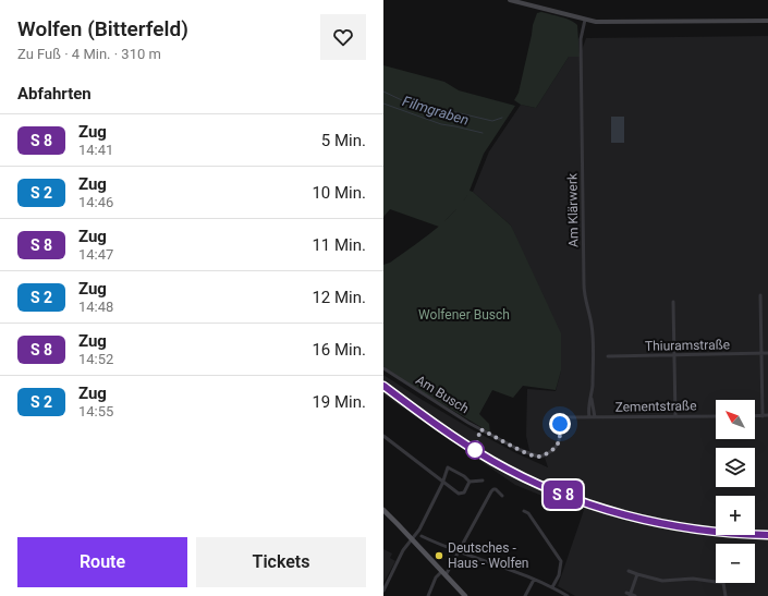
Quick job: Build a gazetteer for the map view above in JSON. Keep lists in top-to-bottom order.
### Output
{
  "streets": {
    "street": [
      "Am Klärwerk",
      "Thiuramstraße",
      "Am Busch",
      "Zementstraße"
    ]
  },
  "crossings": [
    ["Am Klärwerk", "Am Busch"],
    ["Am Klärwerk", "Zementstraße"],
    ["Am Busch", "Zementstraße"]
  ],
  "water": ["Filmgraben"],
  "parks": ["Wolfener Busch"],
  "places": ["Deutsches - Haus - Wolfen"],
  "north": "top left",
  "page": {
    "heading": [
      ["Wolfen (Bitterfeld)", "Zu Fuß · 4 Min. · 310 m"],
      "Abfahrten"
    ],
    "on_map": "S 8",
    "list": [
      {
        "mark": "S 8",
        "name": "Zug",
        "note": "14:41",
        "value": "5 Min."
      },
      {
        "mark": "S 2",
        "name": "Zug",
        "note": "14:46",
        "value": "10 Min."
      },
      {
        "mark": "S 8",
        "name": "Zug",
        "note": "14:47",
        "value": "11 Min."
      },
      {
        "mark": "S 2",
        "name": "Zug",
        "note": "14:48",
        "value": "12 Min."
      },
      {
        "mark": "S 8",
        "name": "Zug",
        "note": "14:52",
        "value": "16 Min."
      },
      {
        "mark": "S 2",
        "name": "Zug",
        "note": "14:55",
        "value": "19 Min."
      }
    ],
    "map_buttons": ["+", "−"],
    "buttons": ["Route", "Tickets"]
  }
}
